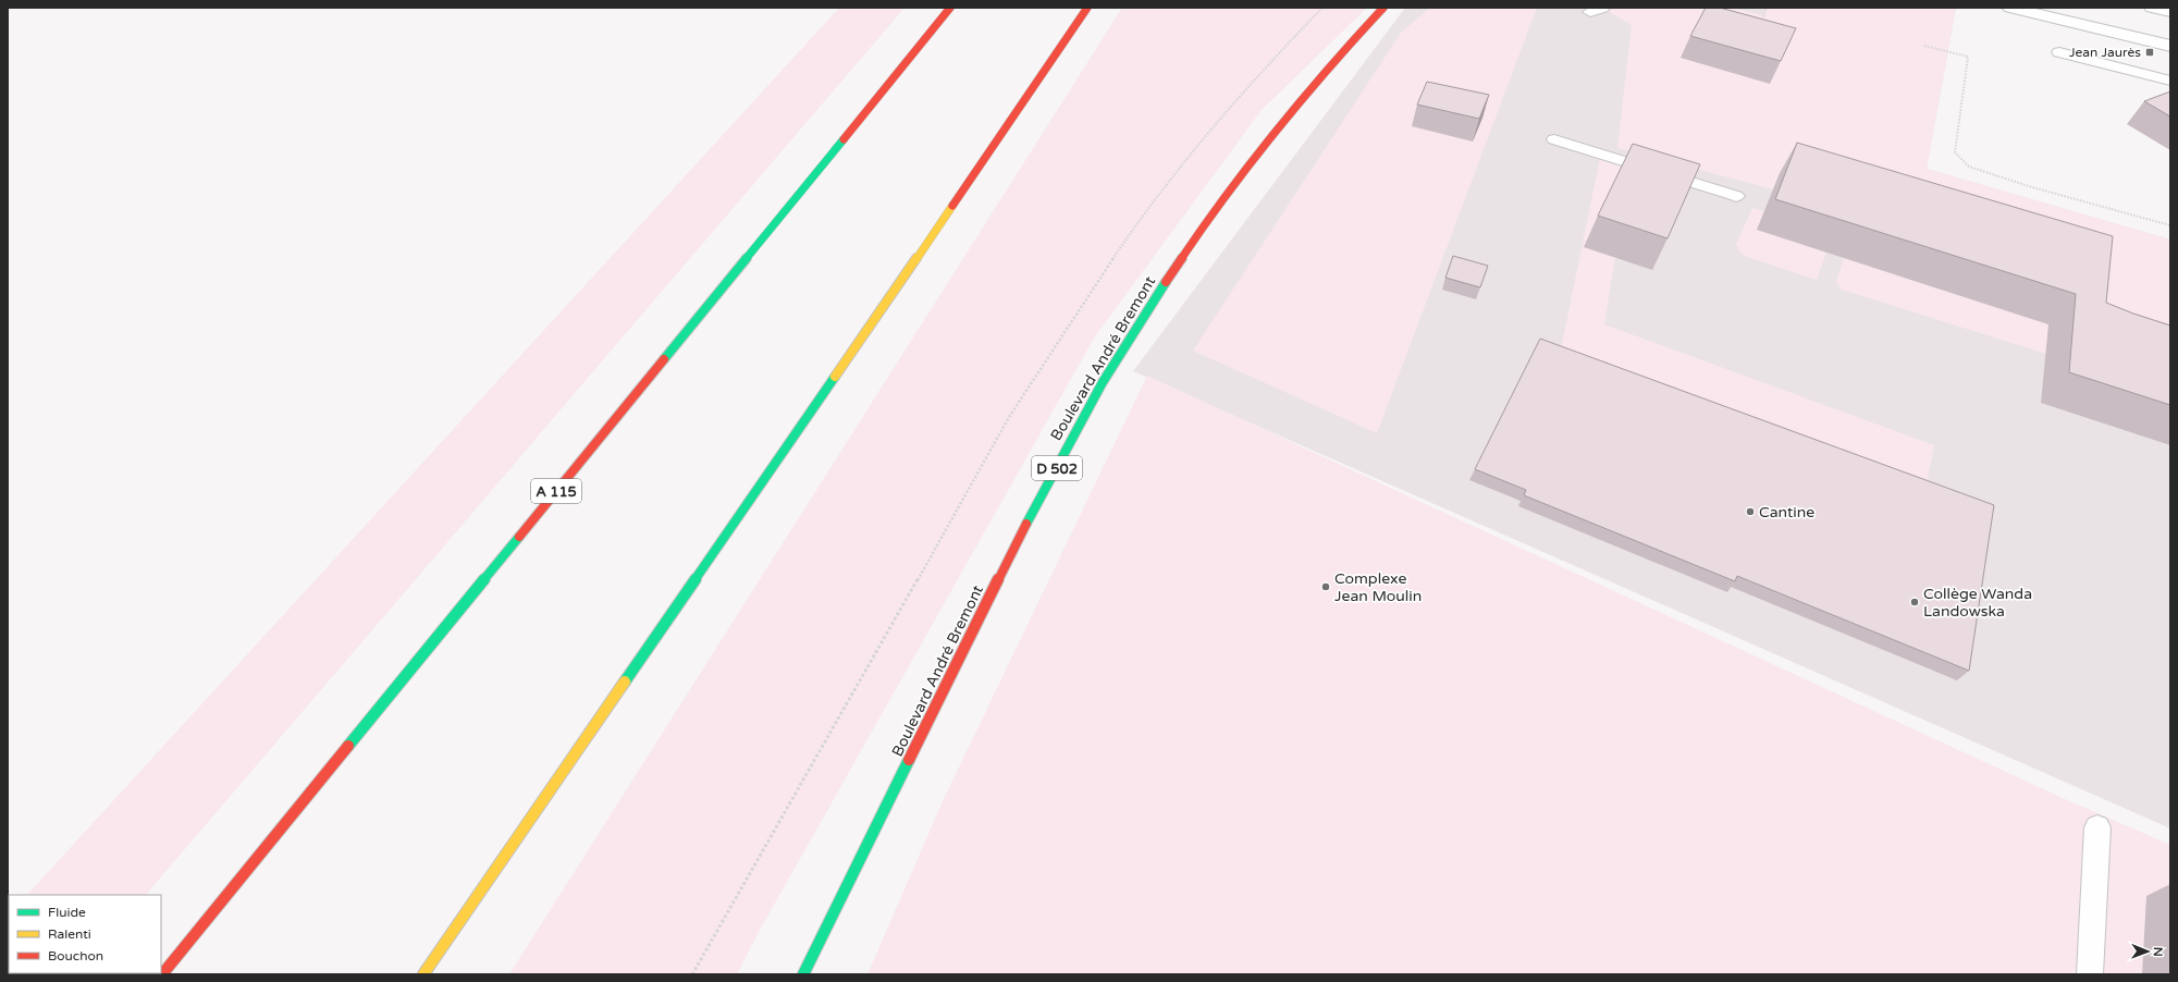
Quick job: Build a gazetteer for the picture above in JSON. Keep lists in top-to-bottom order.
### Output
{
  "streets": {
    "main road": ["Boulevard André Bremont", "D 502", "A 115"]
  },
  "places": {
    "transit": ["Jean Jaurès"],
    "other": ["Cantine", "Complexe Jean Moulin", "Collège Wanda Landowska"]
  },
  "legend": ["Fluide", "Ralenti", "Bouchon"],
  "north": "right"
}
